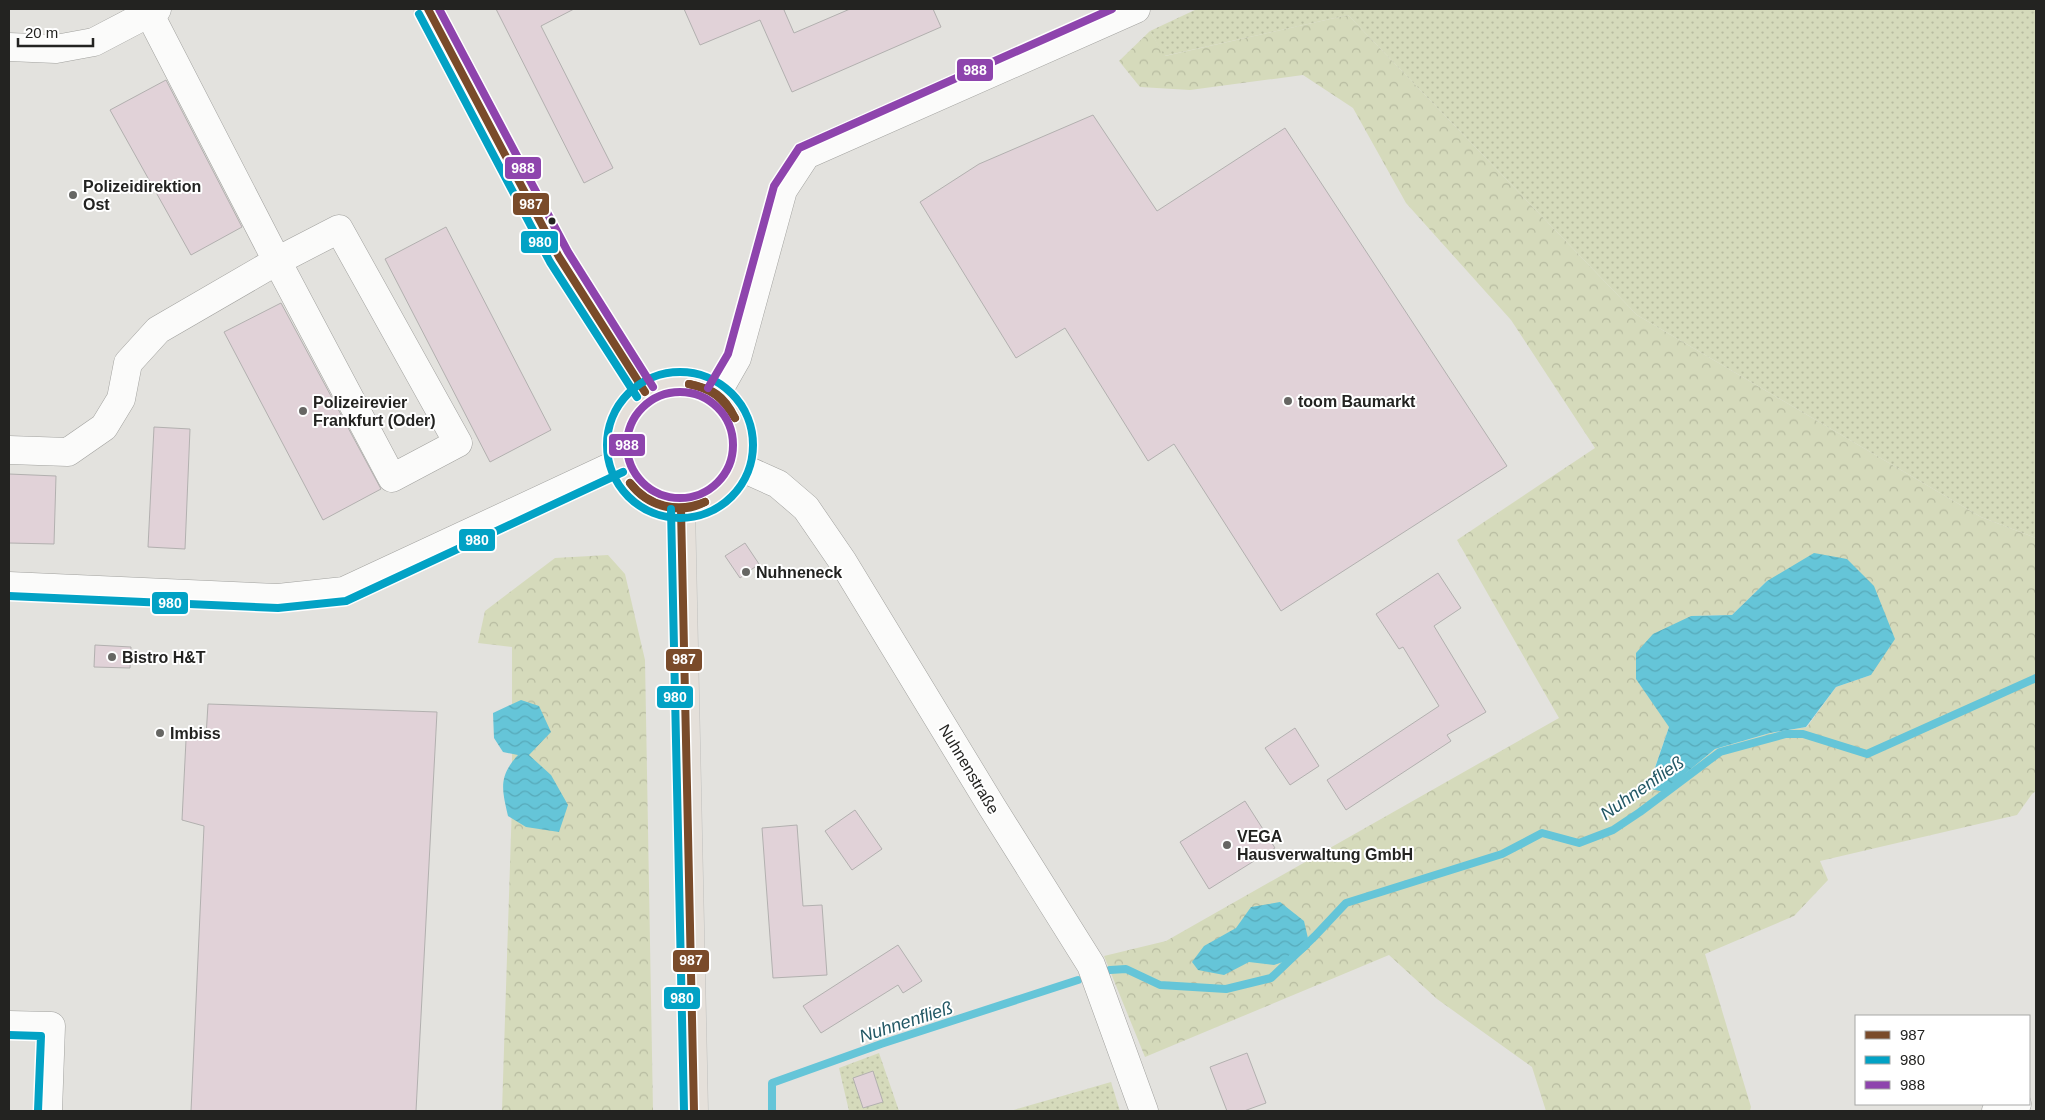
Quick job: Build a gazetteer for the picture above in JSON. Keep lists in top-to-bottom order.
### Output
{
  "streets": {
    "street": ["Nuhnenstraße"]
  },
  "water": ["Nuhnenfließ"],
  "places": [
    "Polizeidirektion Ost",
    "toom Baumarkt",
    "Polizeirevier Frankfurt (Oder)",
    "Nuhneneck",
    "Bistro H&T",
    "Imbiss",
    "VEGA Hausverwaltung GmbH"
  ],
  "lines": ["transit line 987", "transit line 988", "transit line 980"],
  "legend": ["987", "980", "988"],
  "scale_bar": "20 m"
}
